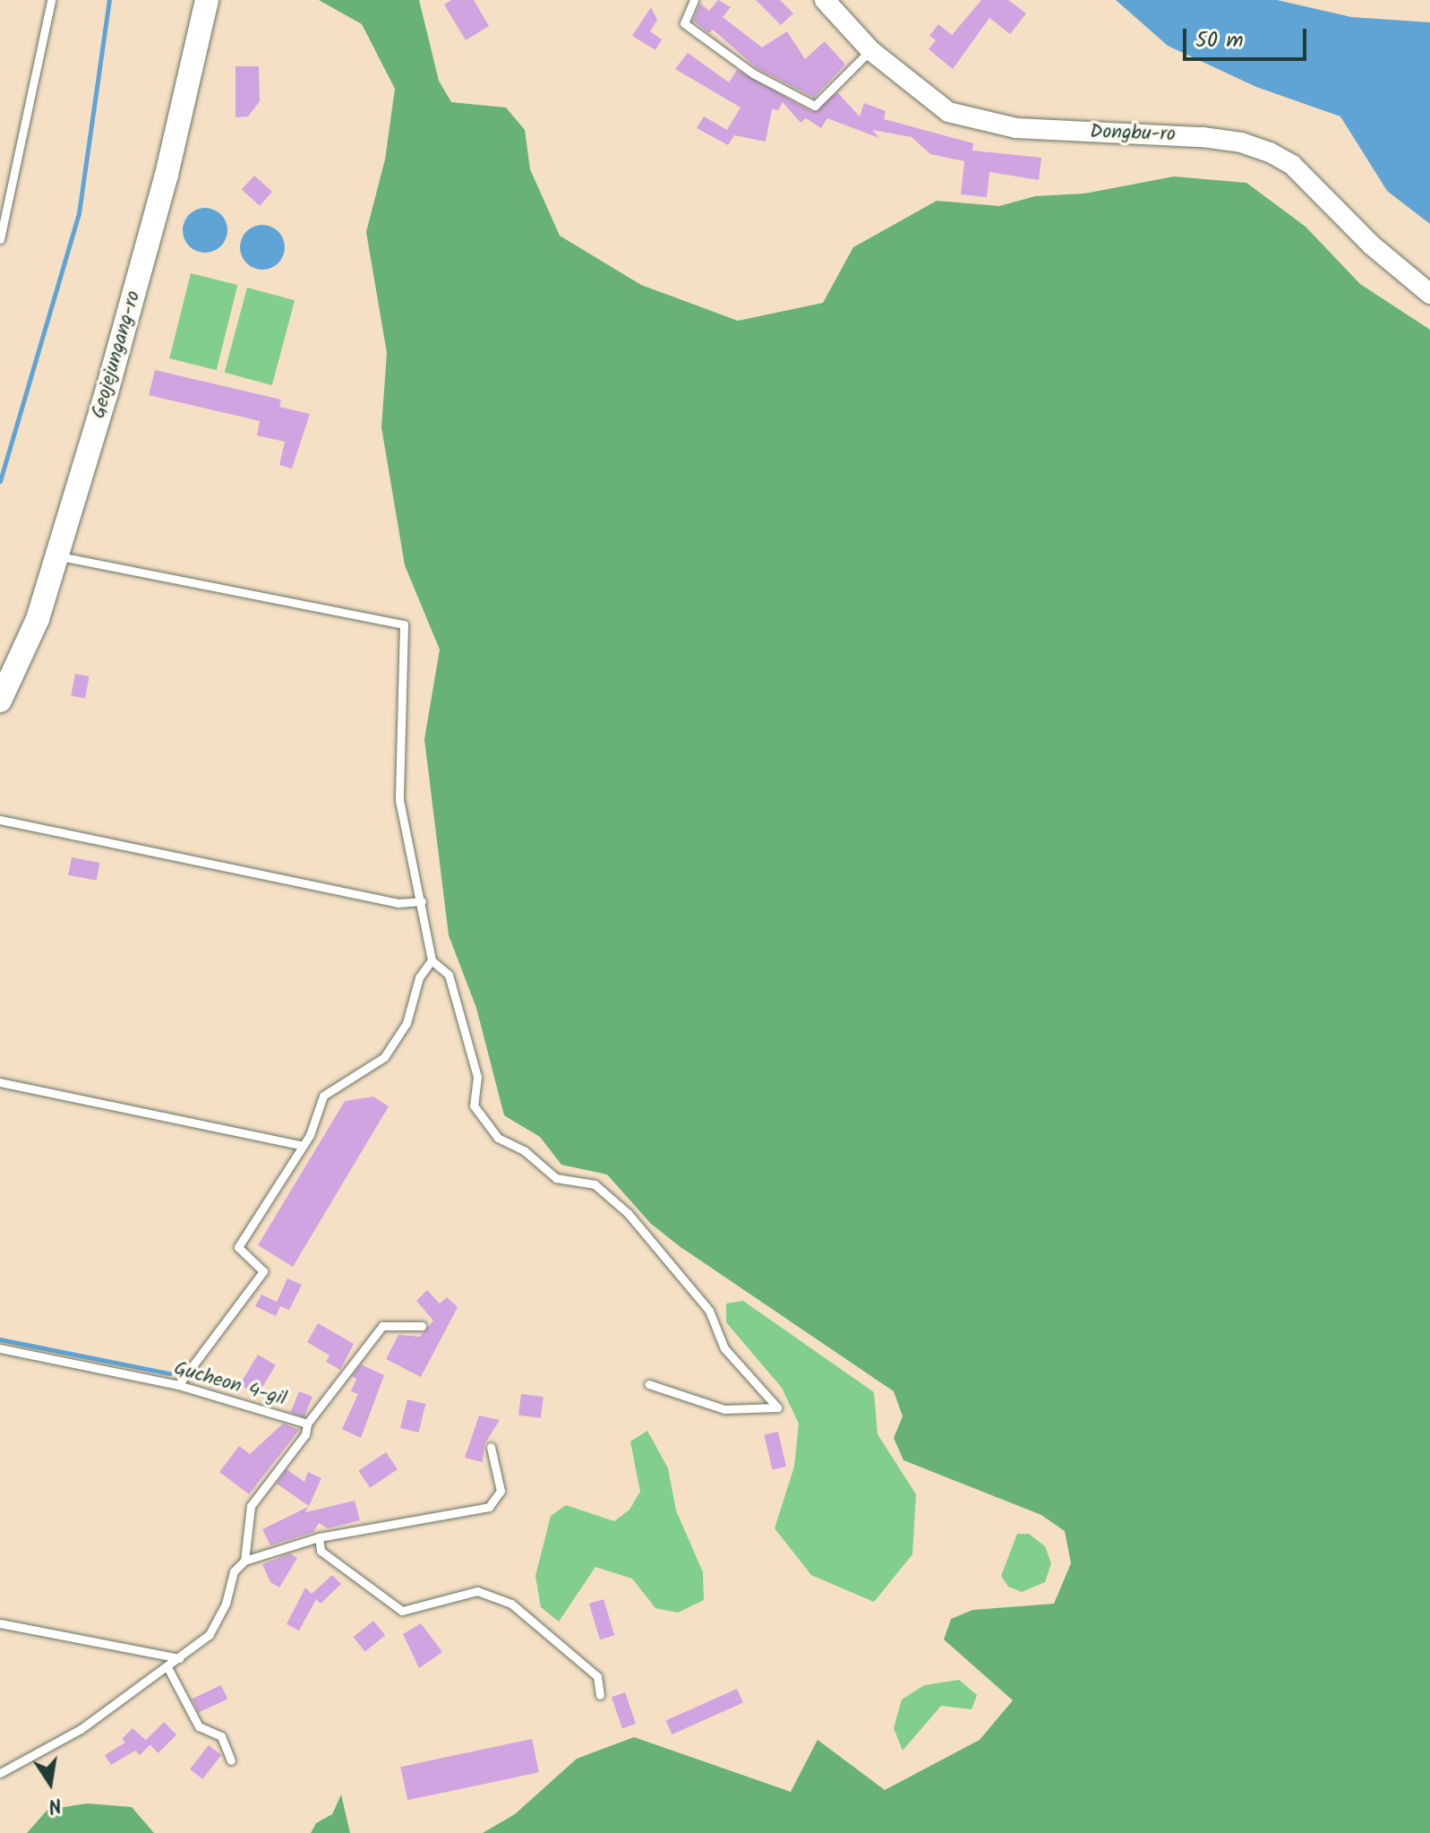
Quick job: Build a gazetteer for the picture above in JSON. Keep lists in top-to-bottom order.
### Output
{
  "streets": {
    "main road": ["Geojejungang-ro"],
    "street": ["Dongbu-ro"],
    "lane": ["Gucheon 4-gil"]
  },
  "scale_bar": "50 m",
  "north": "bottom"
}
